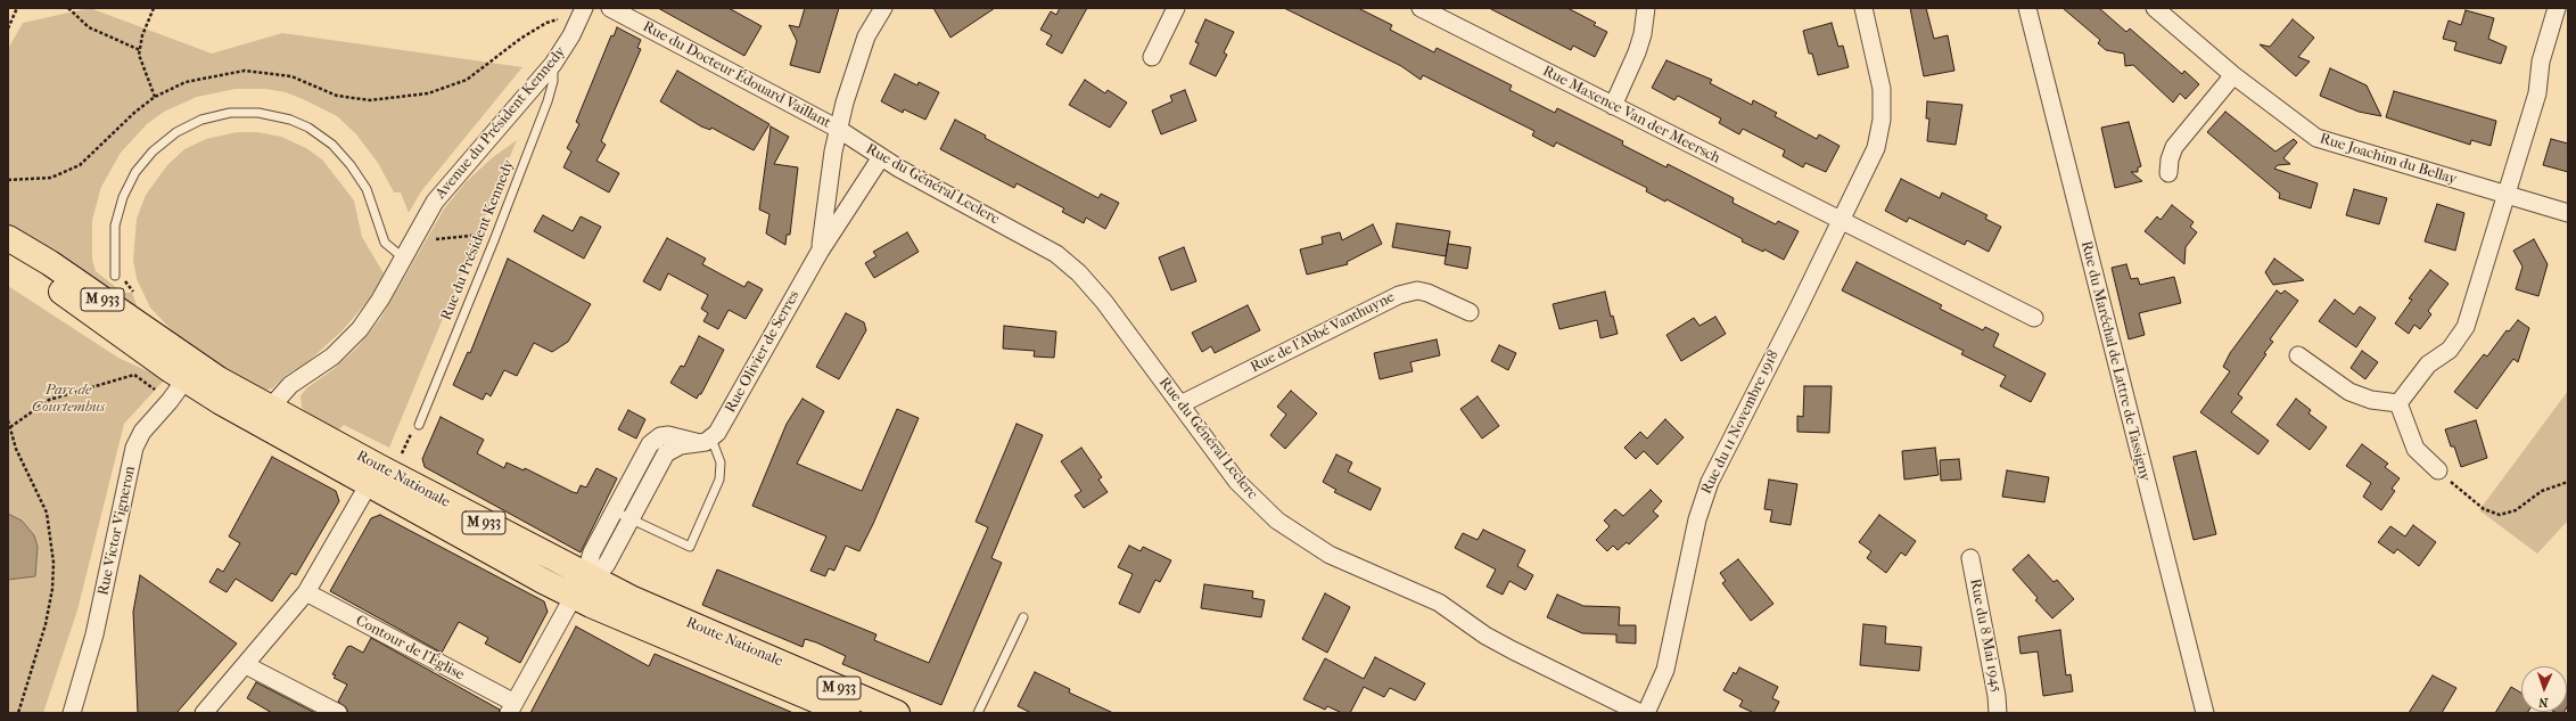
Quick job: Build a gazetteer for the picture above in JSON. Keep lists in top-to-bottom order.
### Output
{
  "streets": {
    "main road": ["M 933", "Route Nationale"],
    "street": [
      "Rue du Docteur Édouard Vaillant",
      "Rue Maxence Van der Meersch",
      "Avenue du Président Kennedy",
      "Rue Joachim du Bellay",
      "Rue du Général Leclerc",
      "Rue de l'Abbé Vanthuyne",
      "Rue Olivier de Serres",
      "Rue du Maréchal de Lattre de Tassigny",
      "Rue du 11 Novembre 1918",
      "Rue Victor Vigneron",
      "Rue du 8 Mai 1945",
      "Contour de l'Église"
    ],
    "lane": ["Rue du Président Kennedy"]
  },
  "crossings": [
    ["Rue du Docteur Édouard Vaillant", "Rue du Général Leclerc"],
    ["Rue du Docteur Édouard Vaillant", "Rue Olivier de Serres"],
    ["Rue Maxence Van der Meersch", "Rue du 11 Novembre 1918"],
    ["Avenue du Président Kennedy", "Rue du Président Kennedy"],
    ["Avenue du Président Kennedy", "Route Nationale"],
    ["Rue du Général Leclerc", "Rue de l'Abbé Vanthuyne"],
    ["Rue du Général Leclerc", "Rue Olivier de Serres"],
    ["Route Nationale", "Rue Victor Vigneron"]
  ],
  "parks": ["Parc de Courtembus"],
  "north": "bottom"
}
